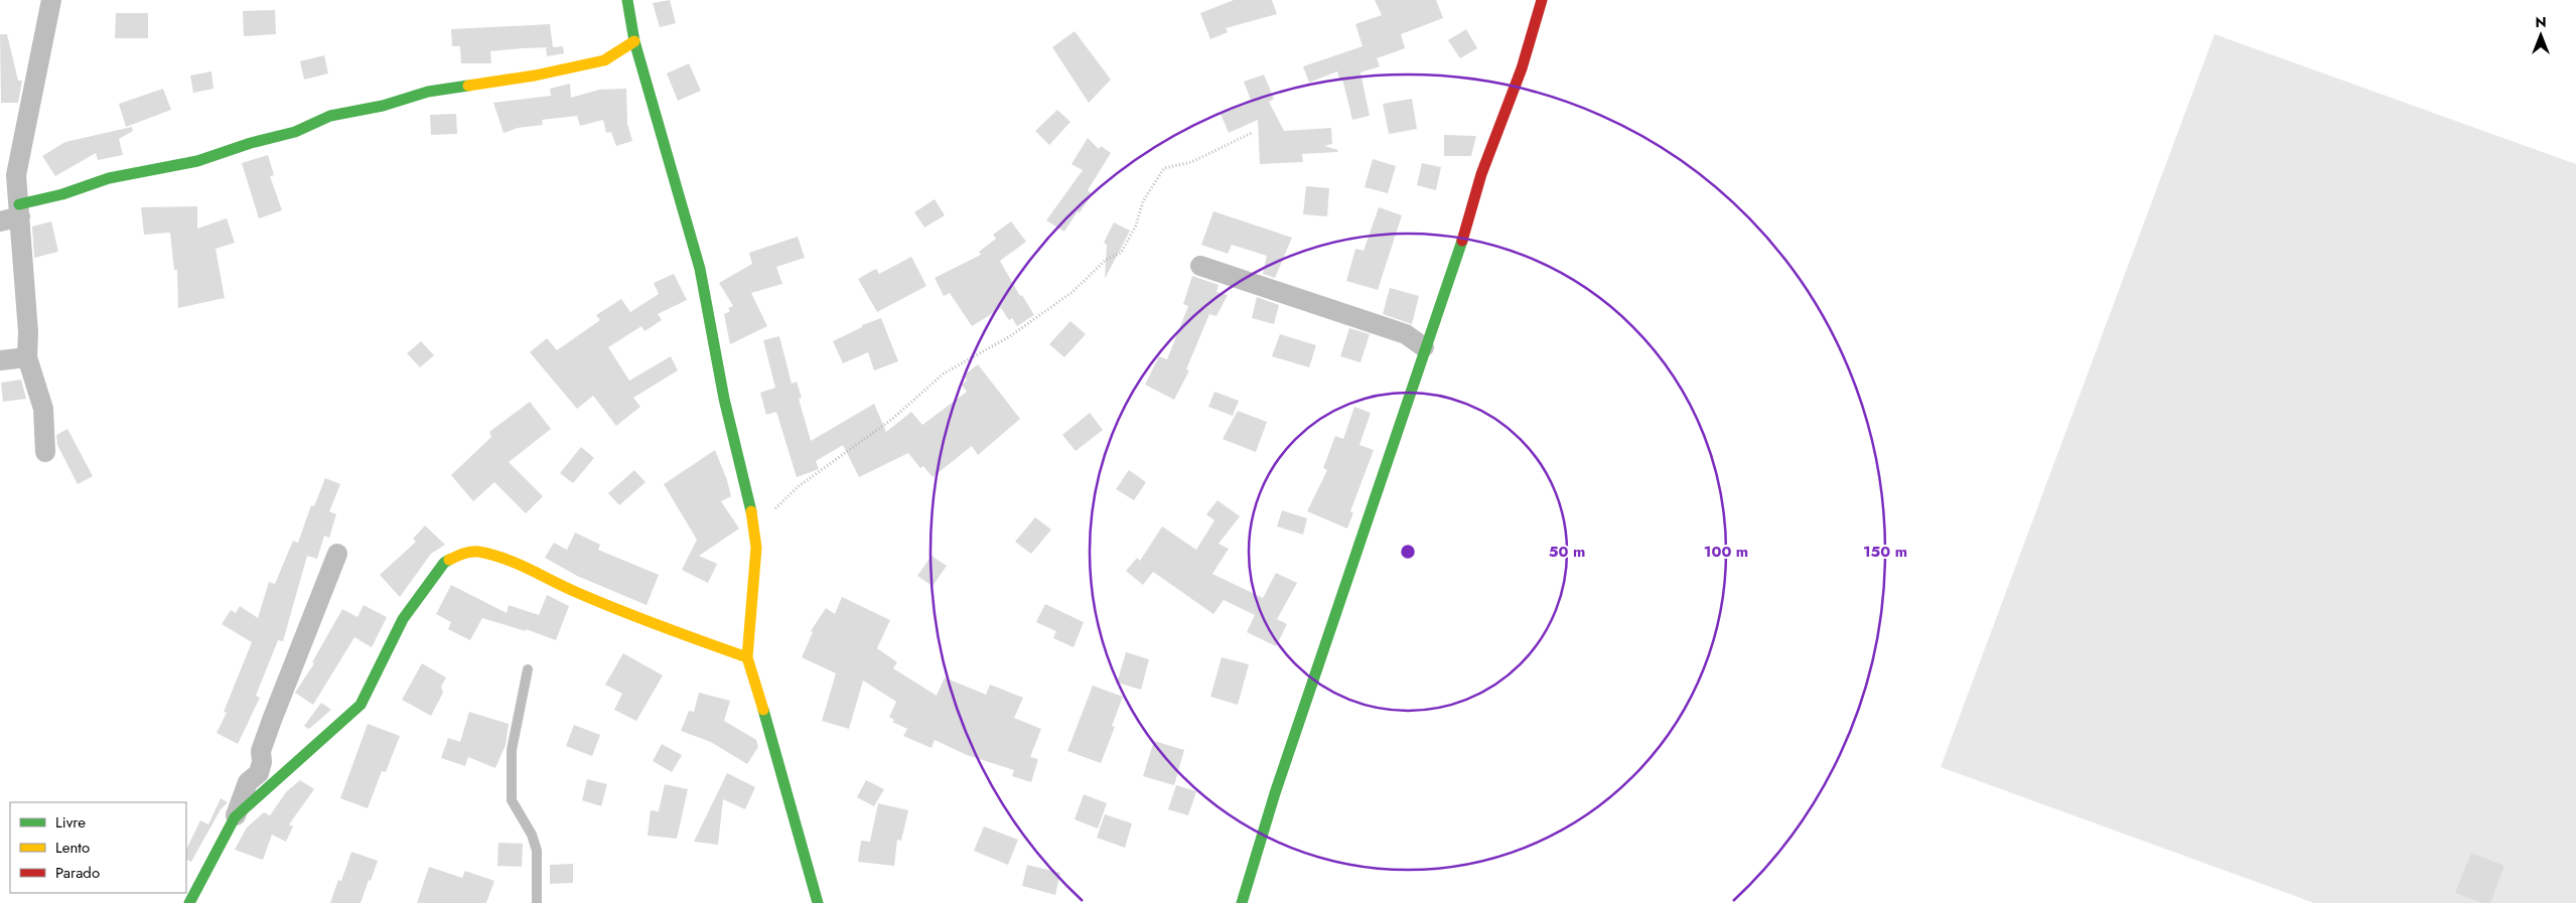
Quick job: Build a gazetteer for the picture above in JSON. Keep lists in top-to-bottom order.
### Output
{
  "legend": ["Livre", "Lento", "Parado"],
  "north": "top",
  "rings": ["50 m", "100 m", "150 m"]
}
